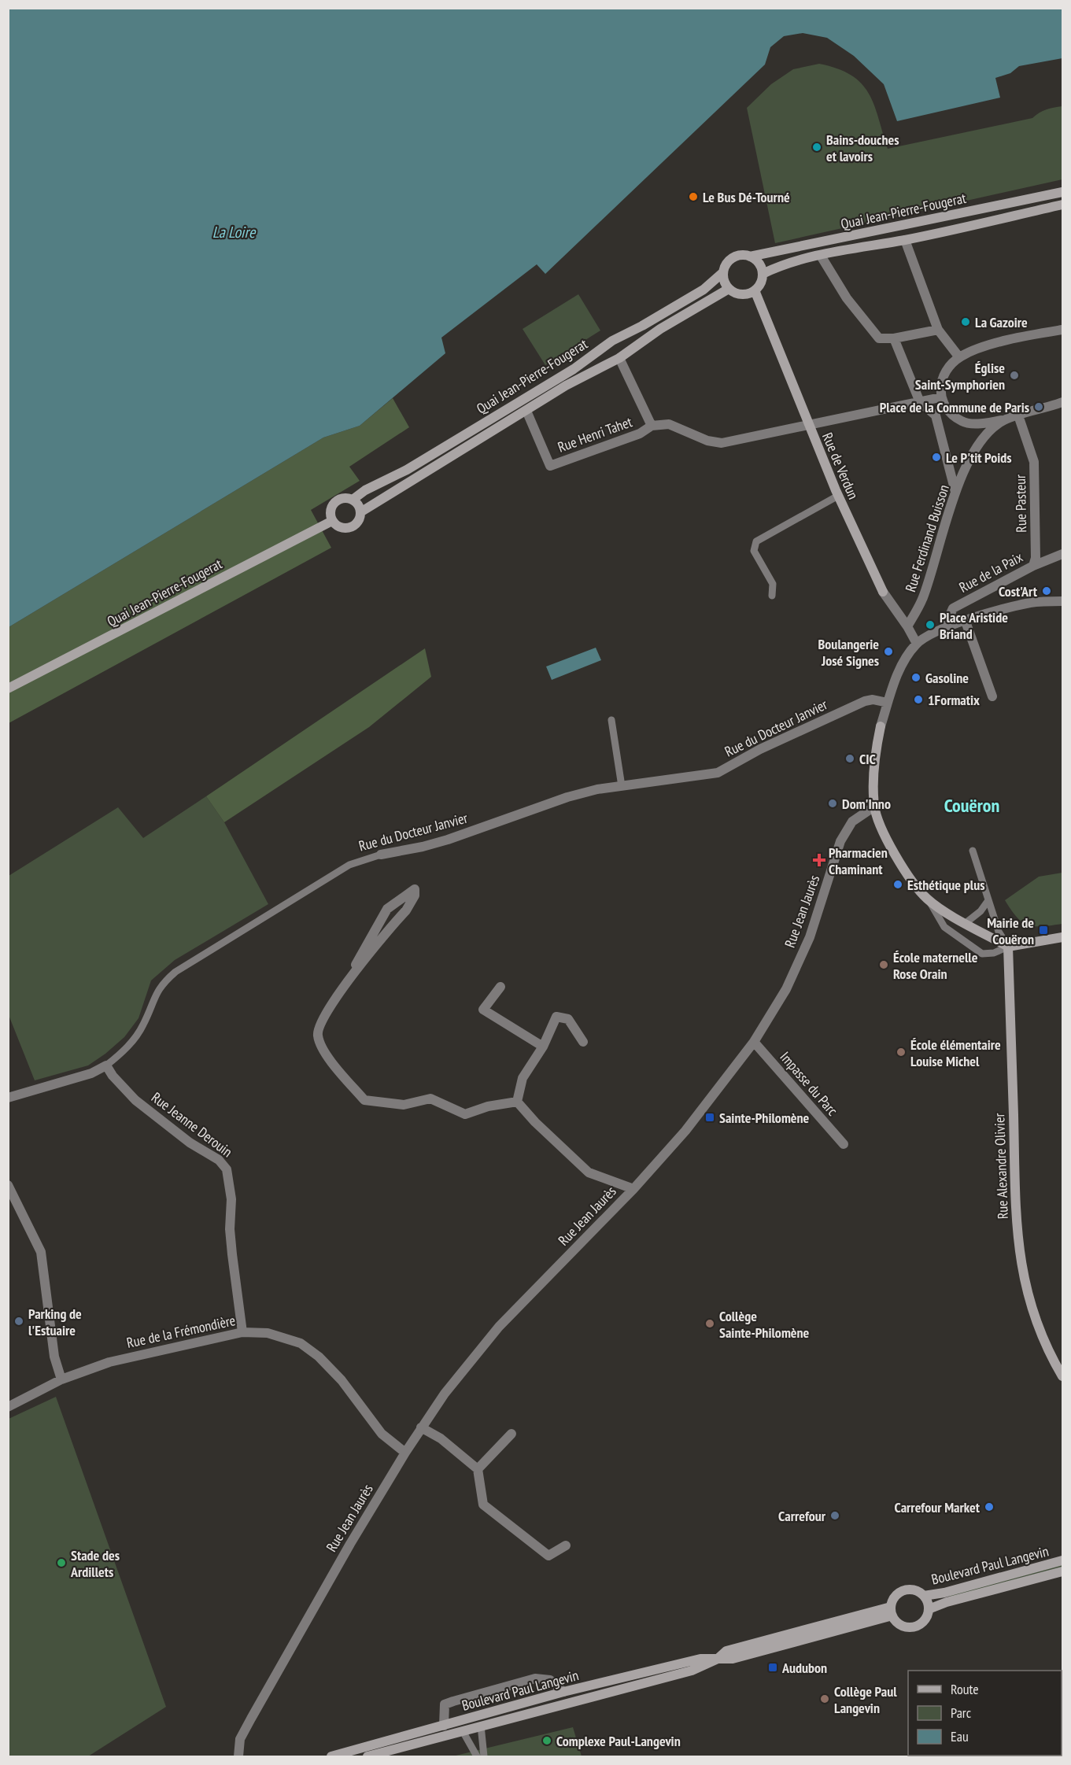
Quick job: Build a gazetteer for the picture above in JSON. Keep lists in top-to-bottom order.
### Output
{
  "streets": {
    "street": [
      "Quai Jean-Pierre-Fougerat",
      "Rue Henri Tahet",
      "Rue de Verdun",
      "Rue Pasteur",
      "Rue Ferdinand Buisson",
      "Rue de la Paix",
      "Rue du Docteur Janvier",
      "Rue Jean Jaurès",
      "Impasse du Parc",
      "Rue Jeanne Derouin",
      "Rue Alexandre Olivier",
      "Rue de la Frémondière",
      "Boulevard Paul Langevin"
    ]
  },
  "crossings": [
    ["Quai Jean-Pierre-Fougerat", "Rue Henri Tahet"],
    ["Quai Jean-Pierre-Fougerat", "Rue de Verdun"],
    ["Rue de Verdun", "Rue Ferdinand Buisson"],
    ["Rue Pasteur", "Rue Ferdinand Buisson"],
    ["Rue Pasteur", "Rue de la Paix"],
    ["Rue du Docteur Janvier", "Rue Jeanne Derouin"],
    ["Rue Jean Jaurès", "Impasse du Parc"],
    ["Rue Jean Jaurès", "Rue de la Frémondière"],
    ["Rue Jeanne Derouin", "Rue de la Frémondière"]
  ],
  "districts": ["Couëron"],
  "water": ["La Loire"],
  "places": {
    "other": [
      "Bains-douches et lavoirs",
      "Le Bus Dé-Tourné",
      "La Gazoire",
      "Église Saint-Symphorien",
      "Place de la Commune de Paris",
      "Le P'tit Poids",
      "Cost'Art",
      "Place Aristide Briand",
      "Boulangerie José Signes",
      "Gasoline",
      "1Formatix",
      "CIC",
      "Dom'Inno",
      "Esthétique plus",
      "École maternelle Rose Orain",
      "École élémentaire Louise Michel",
      "Parking de l'Estuaire",
      "Collège Sainte-Philomène",
      "Carrefour Market",
      "Carrefour",
      "Stade des Ardillets",
      "Collège Paul Langevin",
      "Complexe Paul-Langevin"
    ],
    "health": ["Pharmacien Chaminant"],
    "transit": ["Mairie de Couëron", "Sainte-Philomène", "Audubon"]
  },
  "legend": ["Route", "Parc", "Eau"]
}
